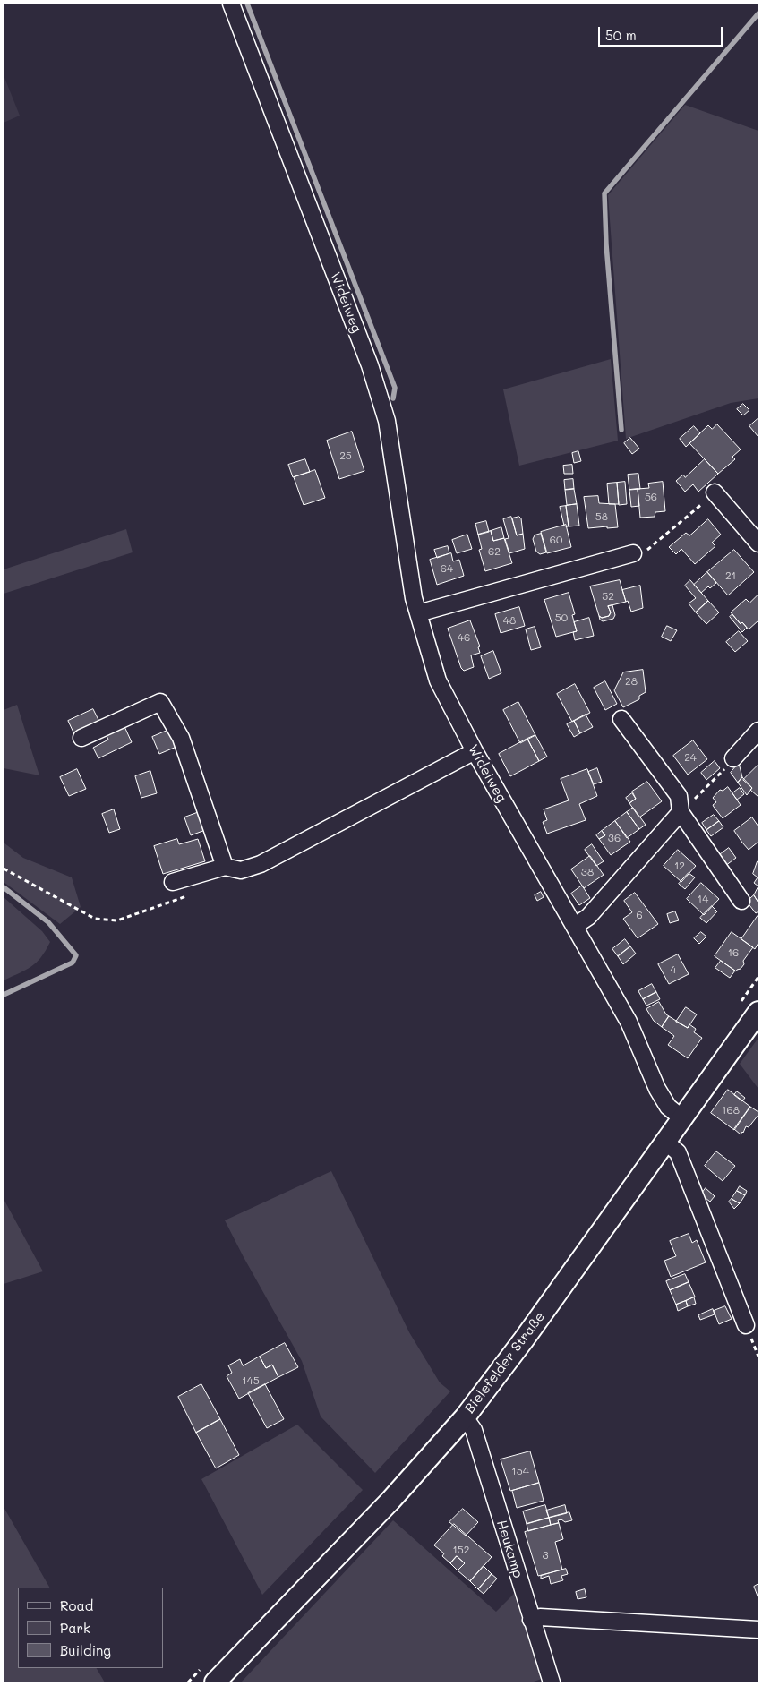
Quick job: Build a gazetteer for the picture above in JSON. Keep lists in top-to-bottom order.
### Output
{
  "streets": {
    "main road": ["Bielefelder Straße"],
    "street": ["Wideiweg", "Heukamp"]
  },
  "crossings": [
    ["Wideiweg", "Bielefelder Straße"],
    ["Bielefelder Straße", "Heukamp"]
  ],
  "house_numbers": [
    "25",
    "56",
    "58",
    "60",
    "62",
    "64",
    "21",
    "52",
    "50",
    "48",
    "46",
    "28",
    "24",
    "36",
    "12",
    "38",
    "14",
    "6",
    "16",
    "4",
    "168",
    "145",
    "154",
    "152",
    "3"
  ],
  "legend": ["Road", "Park", "Building"],
  "scale_bar": "50 m"
}
